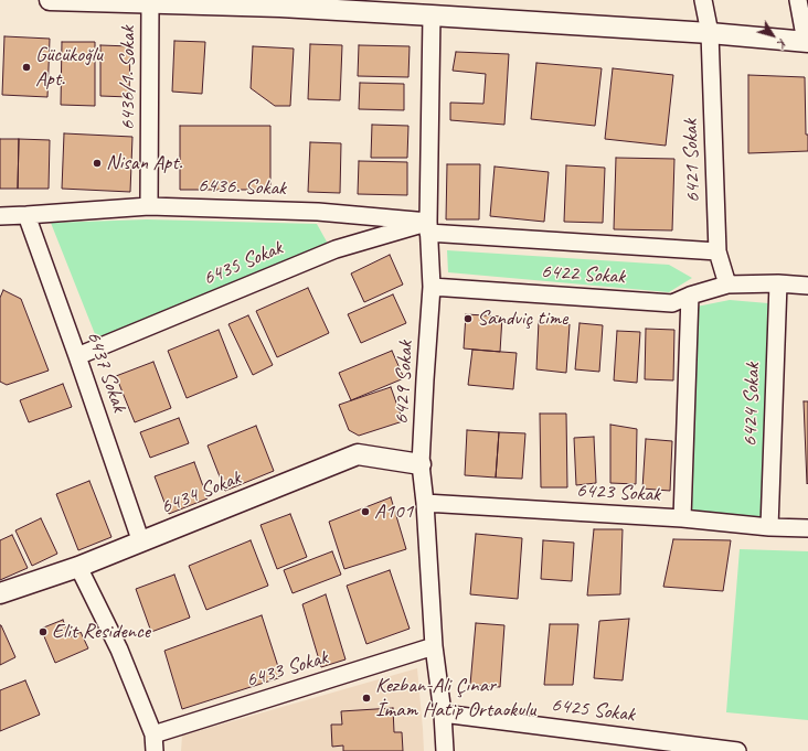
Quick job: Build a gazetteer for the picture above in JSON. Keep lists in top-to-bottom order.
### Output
{
  "streets": {
    "street": [
      "6436/1. Sokak",
      "6421 Sokak",
      "6436. Sokak",
      "6435 Sokak",
      "6422 Sokak",
      "6437 Sokak",
      "6429 Sokak",
      "6424 Sokak",
      "6434 Sokak",
      "6423 Sokak",
      "6433 Sokak",
      "6425 Sokak"
    ]
  },
  "crossings": [
    ["6436/1. Sokak", "6436. Sokak"],
    ["6421 Sokak", "6422 Sokak"],
    ["6436. Sokak", "6435 Sokak"],
    ["6436. Sokak", "6422 Sokak"],
    ["6436. Sokak", "6437 Sokak"],
    ["6436. Sokak", "6429 Sokak"],
    ["6435 Sokak", "6422 Sokak"],
    ["6435 Sokak", "6437 Sokak"],
    ["6435 Sokak", "6429 Sokak"],
    ["6422 Sokak", "6429 Sokak"],
    ["6422 Sokak", "6424 Sokak"],
    ["6437 Sokak", "6434 Sokak"],
    ["6429 Sokak", "6434 Sokak"],
    ["6429 Sokak", "6423 Sokak"],
    ["6429 Sokak", "6433 Sokak"],
    ["6429 Sokak", "6425 Sokak"],
    ["6424 Sokak", "6423 Sokak"]
  ],
  "places": [
    "Gücükoğlu Apt.",
    "Nisan Apt.",
    "Sandviç time",
    "A101",
    "Elit Residence",
    "Kezban-Ali Çınar İmam Hatip Ortaokulu"
  ],
  "north": "bottom right"
}
